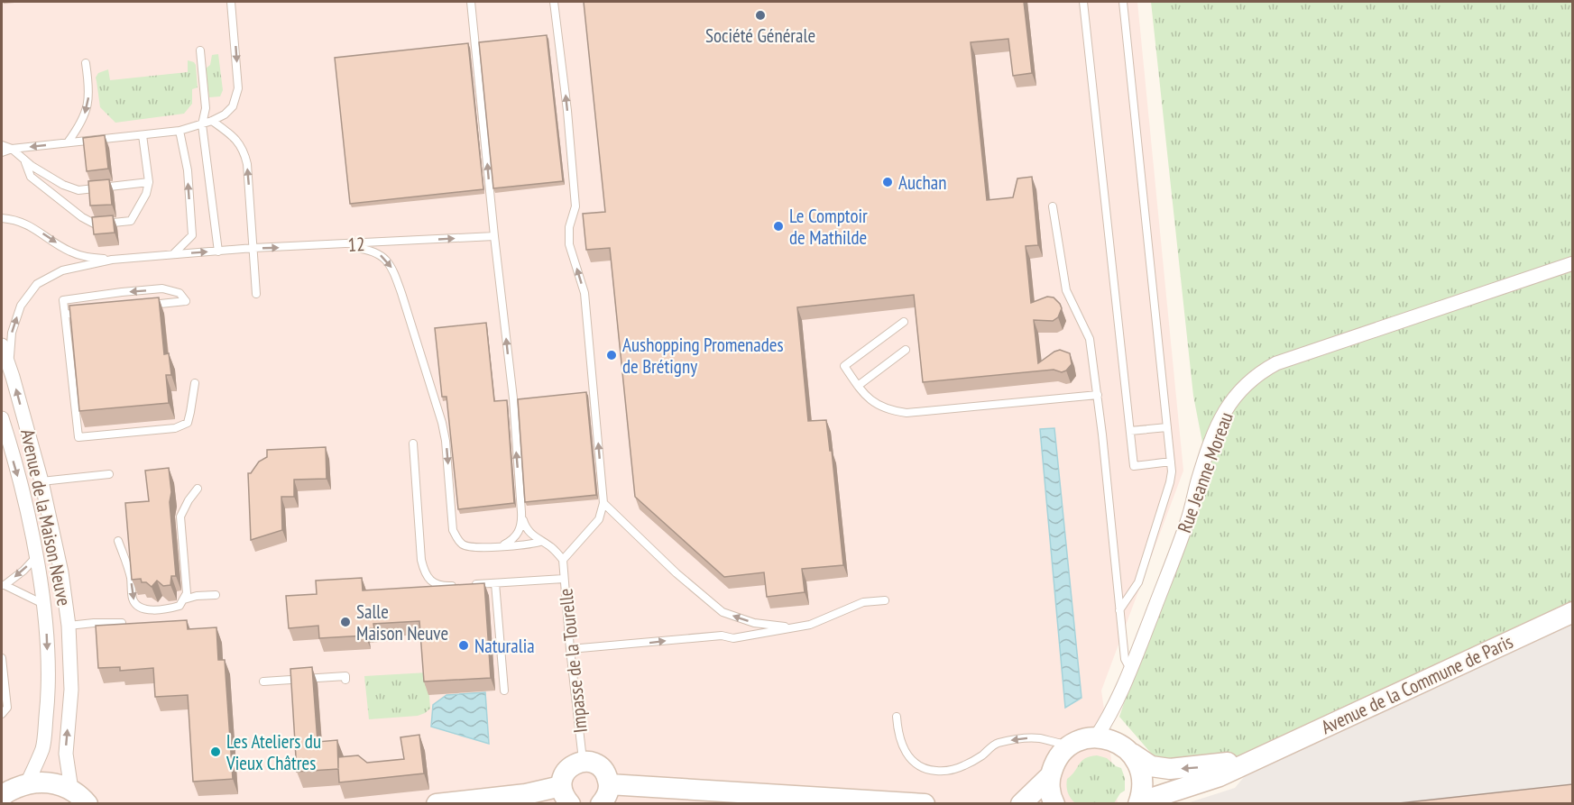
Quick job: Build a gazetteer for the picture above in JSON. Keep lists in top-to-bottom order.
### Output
{
  "streets": {
    "street": ["Rue Jeanne Moreau", "Avenue de la Maison Neuve", "Avenue de la Commune de Paris"],
    "lane": ["12", "Impasse de la Tourelle"]
  },
  "crossings": [
    ["Rue Jeanne Moreau", "Avenue de la Commune de Paris"]
  ],
  "one_way": ["12"],
  "places": [
    "Société Générale",
    "Auchan",
    "Le Comptoir de Mathilde",
    "Aushopping Promenades de Brétigny",
    "Salle Maison Neuve",
    "Naturalia",
    "Les Ateliers du Vieux Châtres"
  ]
}
